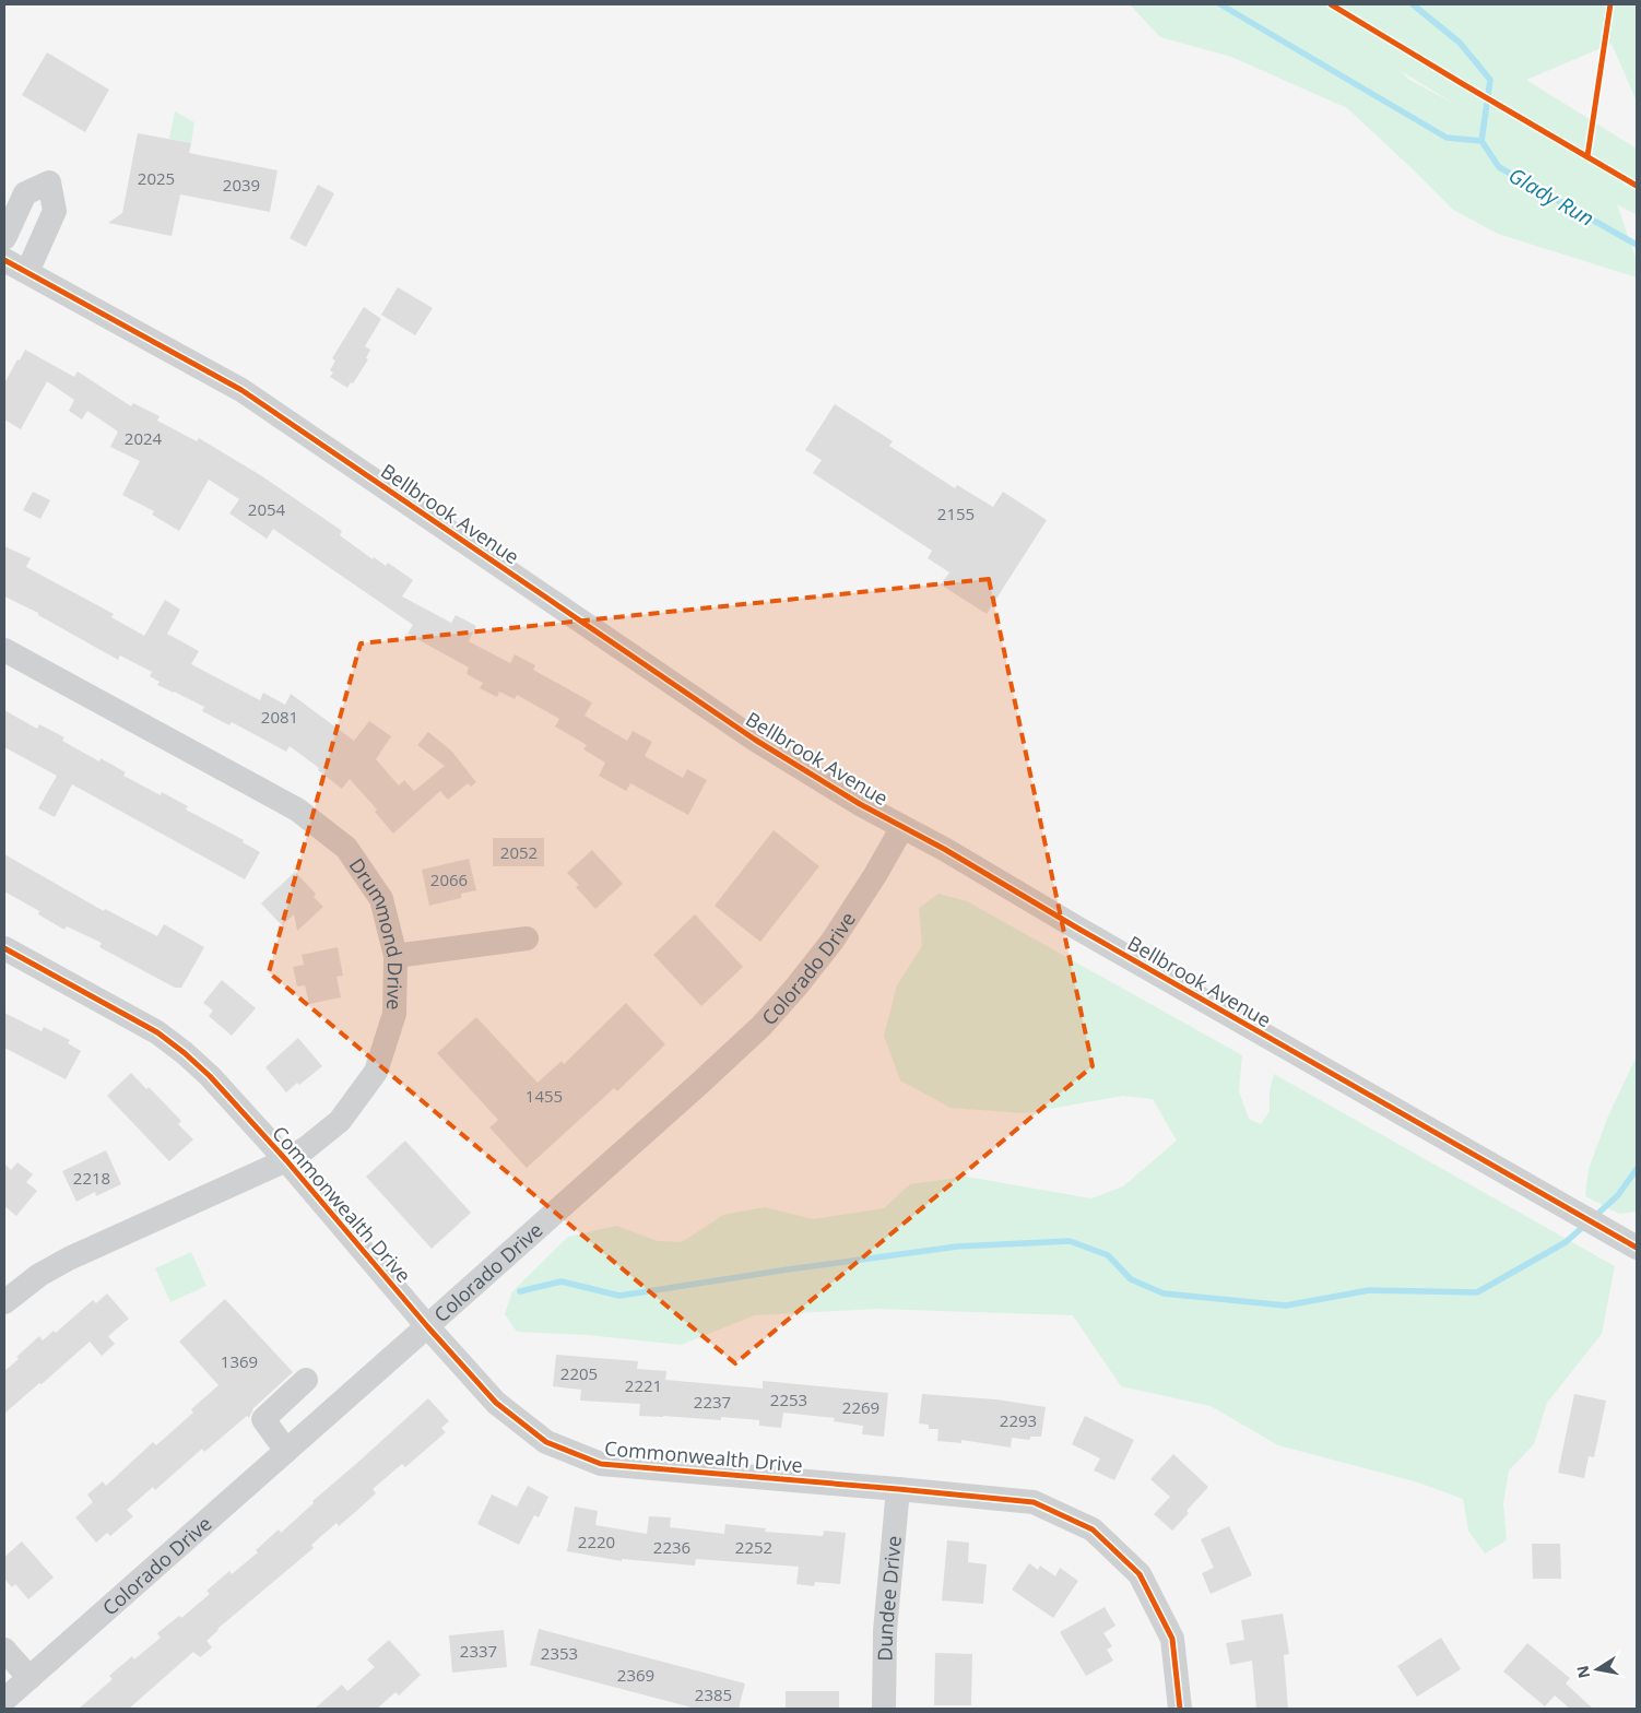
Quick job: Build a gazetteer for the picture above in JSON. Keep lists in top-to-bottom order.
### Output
{
  "streets": {
    "street": [
      "Bellbrook Avenue",
      "Drummond Drive",
      "Colorado Drive",
      "Commonwealth Drive",
      "Dundee Drive"
    ]
  },
  "crossings": [
    ["Bellbrook Avenue", "Colorado Drive"],
    ["Drummond Drive", "Commonwealth Drive"],
    ["Colorado Drive", "Commonwealth Drive"],
    ["Commonwealth Drive", "Dundee Drive"]
  ],
  "water": ["Glady Run"],
  "house_numbers": [
    "2025",
    "2039",
    "2024",
    "2054",
    "2155",
    "2081",
    "2052",
    "2066",
    "1455",
    "2218",
    "1369",
    "2205",
    "2221",
    "2253",
    "2237",
    "2269",
    "2293",
    "2220",
    "2236",
    "2252",
    "2337",
    "2353",
    "2369",
    "2385"
  ],
  "north": "left"
}
